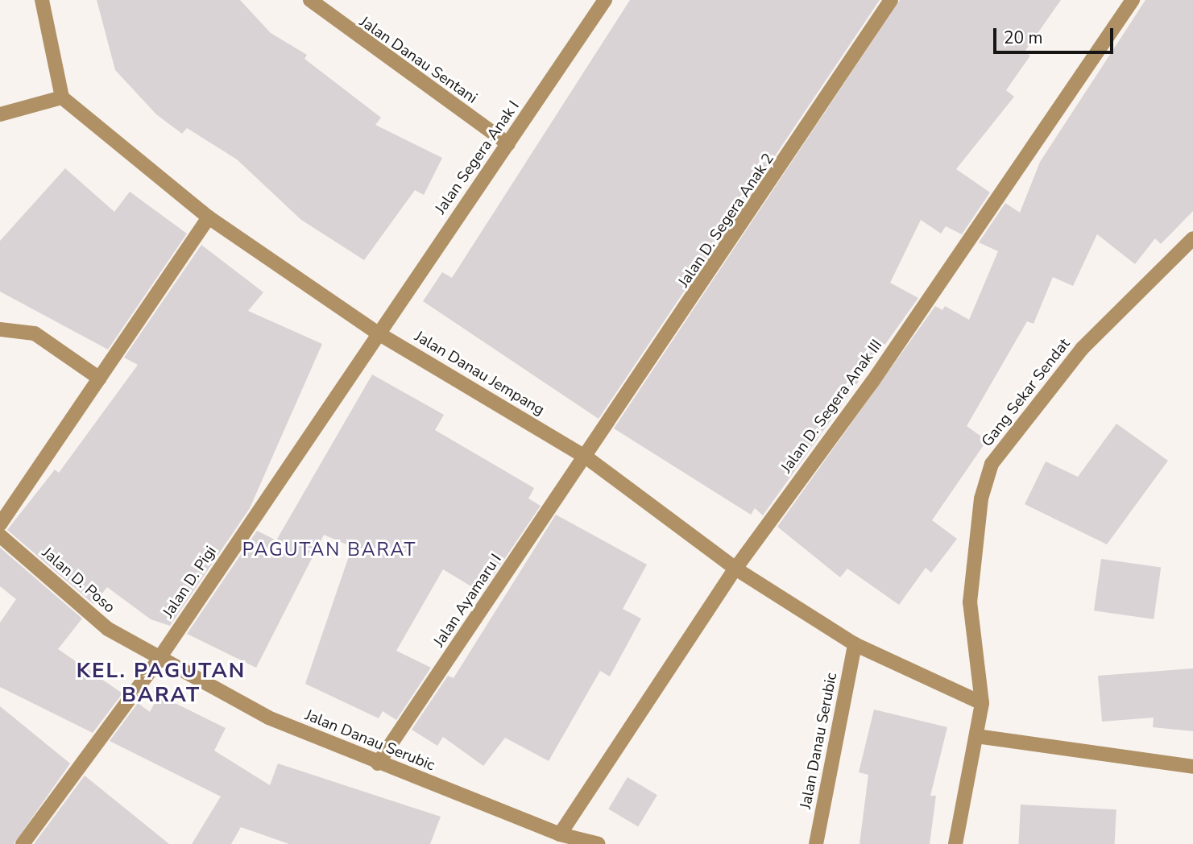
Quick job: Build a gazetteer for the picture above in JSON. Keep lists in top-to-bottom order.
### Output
{
  "streets": {
    "street": [
      "Jalan Danau Sentani",
      "Jalan Segera Anak I",
      "Jalan D. Segera Anak 2",
      "Jalan Danau Jempang",
      "Gang Sekar Sendat",
      "Jalan D. Segera Anak III",
      "Jalan D. Poso",
      "Jalan D. Pigi",
      "Jalan Ayamaru I",
      "Jalan Danau Serubic"
    ]
  },
  "crossings": [
    ["Jalan Danau Sentani", "Jalan Segera Anak I"],
    ["Jalan Segera Anak I", "Jalan Danau Jempang"],
    ["Jalan Segera Anak I", "Jalan D. Pigi"],
    ["Jalan D. Segera Anak 2", "Jalan Danau Jempang"],
    ["Jalan D. Segera Anak 2", "Jalan Ayamaru I"],
    ["Jalan Danau Jempang", "Gang Sekar Sendat"],
    ["Jalan Danau Jempang", "Jalan D. Segera Anak III"],
    ["Jalan Danau Jempang", "Jalan D. Pigi"],
    ["Jalan Danau Jempang", "Jalan Ayamaru I"],
    ["Jalan Danau Jempang", "Jalan Danau Serubic"],
    ["Jalan D. Segera Anak III", "Jalan Danau Serubic"],
    ["Jalan D. Poso", "Jalan Danau Serubic"],
    ["Jalan D. Pigi", "Jalan Danau Serubic"],
    ["Jalan Ayamaru I", "Jalan Danau Serubic"]
  ],
  "districts": ["PAGUTAN BARAT", "KEL. PAGUTAN BARAT"],
  "scale_bar": "20 m"
}
